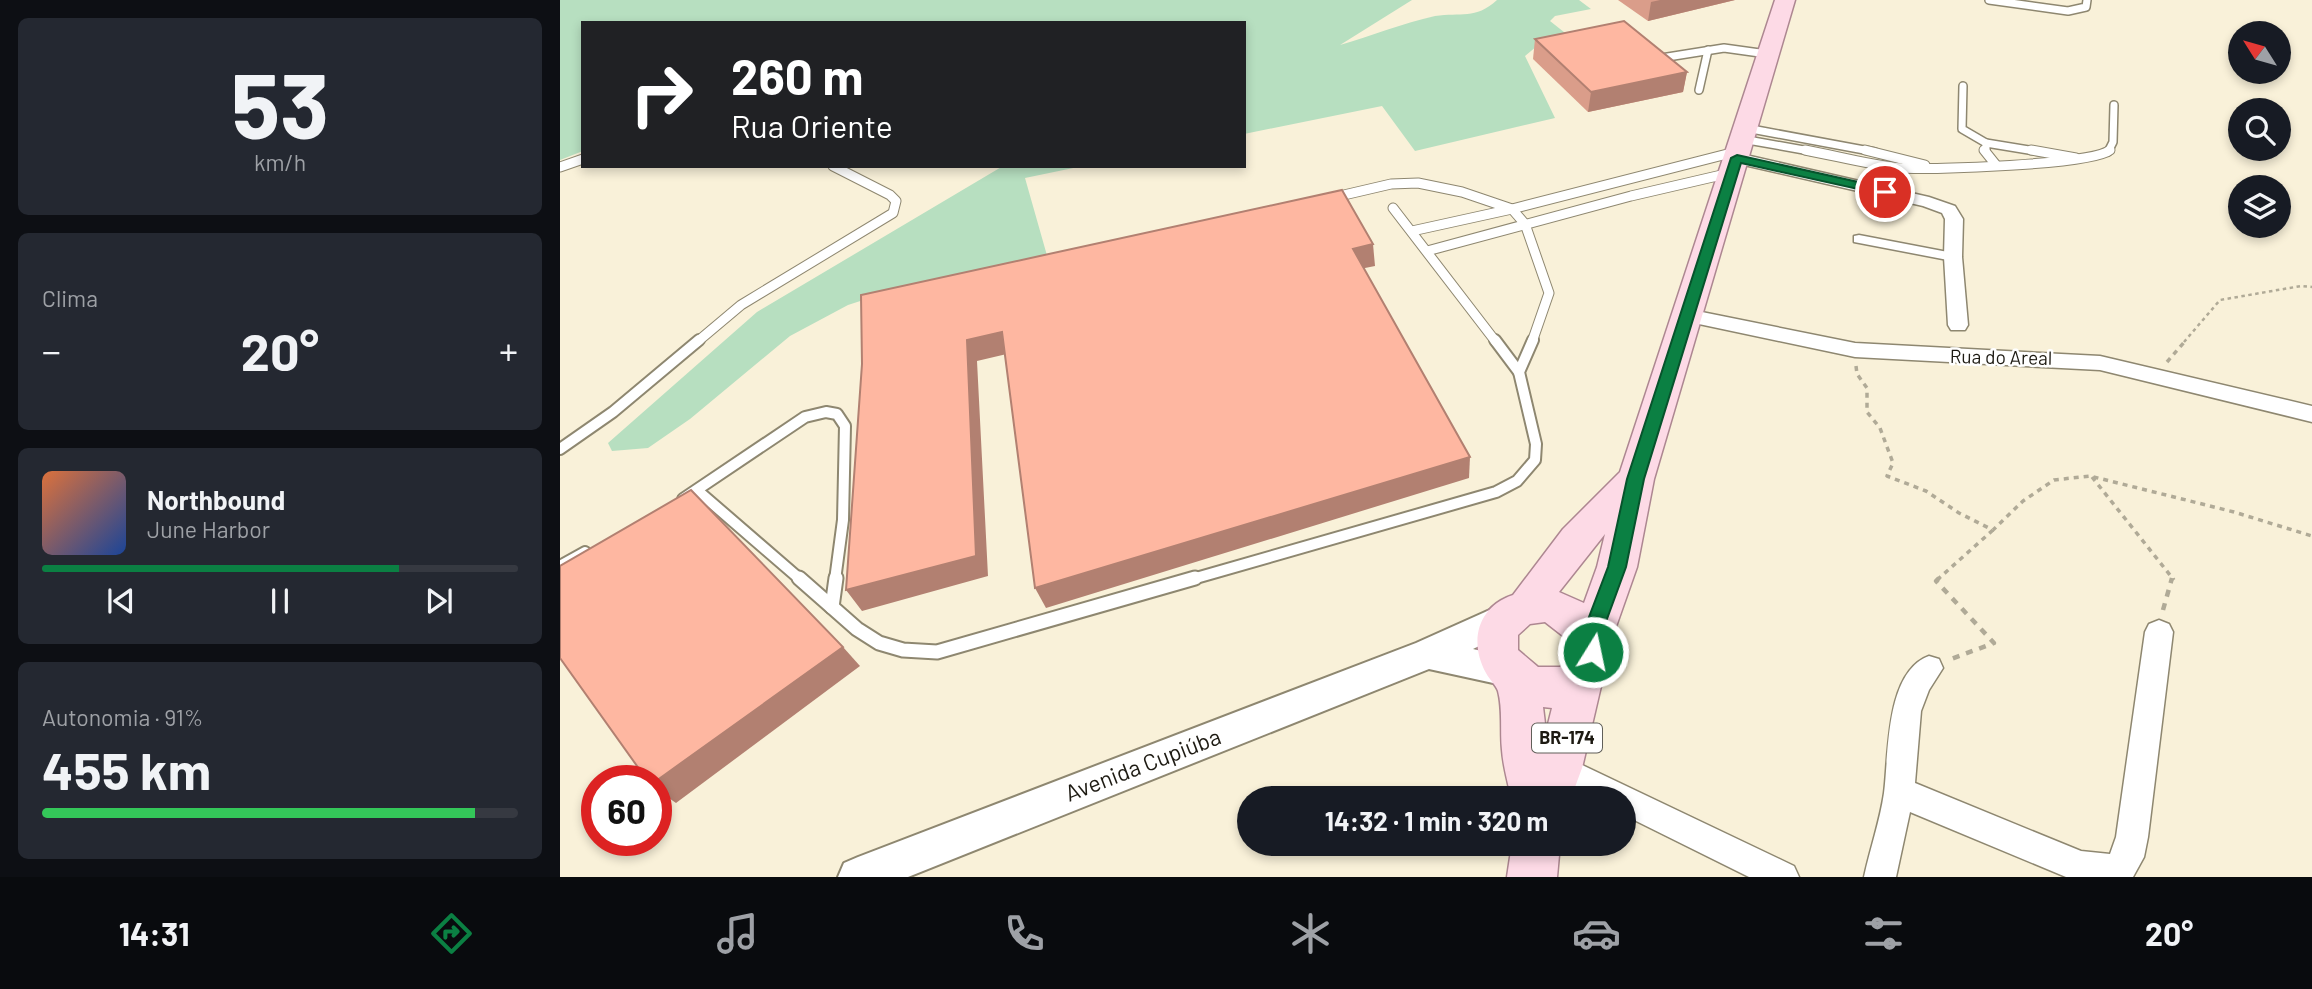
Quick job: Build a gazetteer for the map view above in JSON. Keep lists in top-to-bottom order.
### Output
{
  "streets": {
    "main road": ["BR-174"],
    "street": ["Rua do Areal", "Avenida Cupiúba"]
  },
  "crossings": [
    ["Rua do Areal", "BR-174"],
    ["BR-174", "Avenida Cupiúba"]
  ],
  "north": "top left",
  "page": {
    "tile": [
      ["53", "km/h"],
      "Clima",
      ["Autonomia · 91%", "455 km"]
    ],
    "turn": ["260 m", "Rua Oriente"],
    "heat": ["−", "20°", "+"],
    "song": ["Northbound", "June Harbor"],
    "limit": "60",
    "trip": "14:32 · 1 min · 320 m",
    "tabs": ["14:31", "20°"]
  }
}
